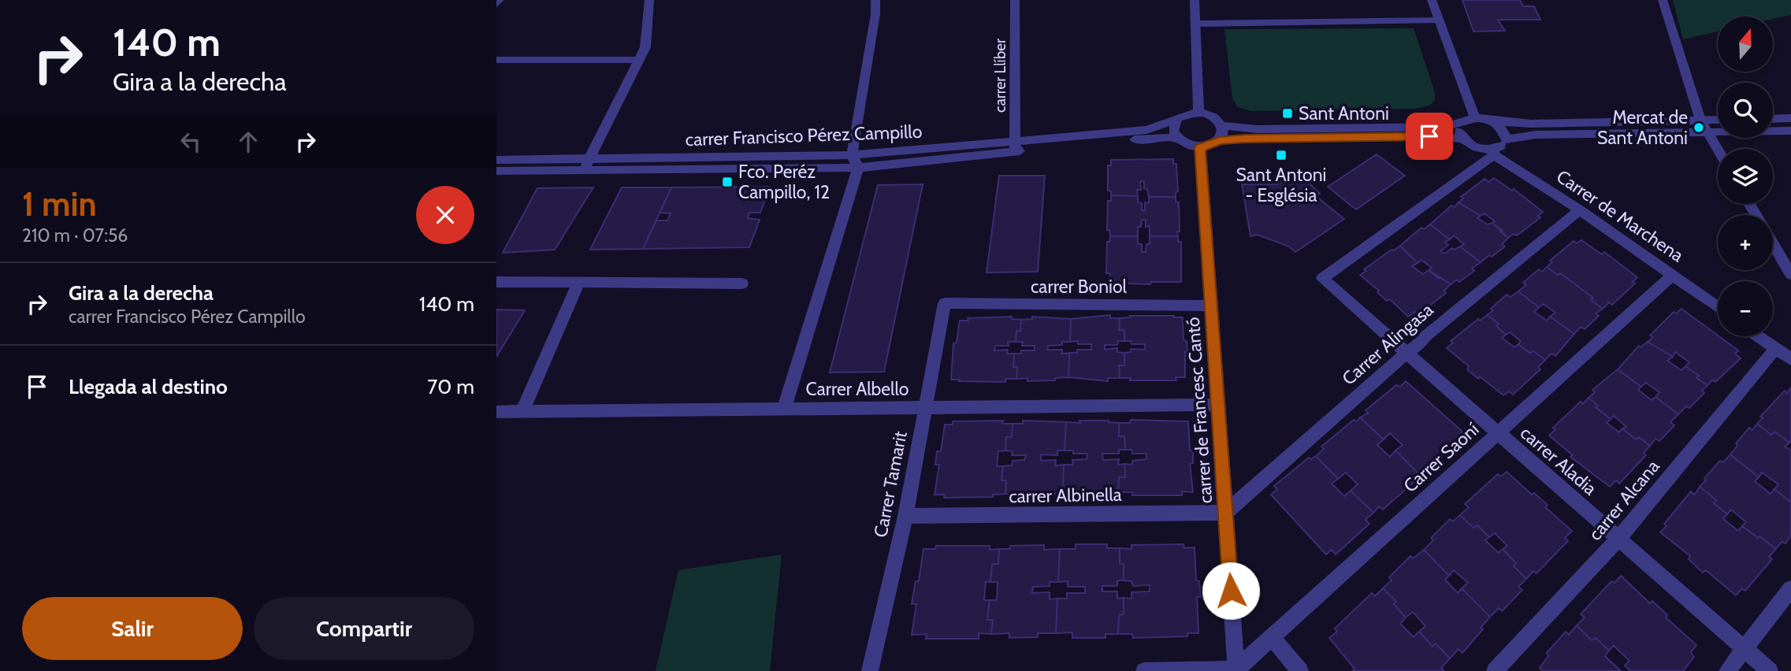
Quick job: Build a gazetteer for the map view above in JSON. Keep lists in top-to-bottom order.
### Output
{
  "streets": {
    "street": [
      "carrer Llíber",
      "carrer Francisco Pérez Campillo",
      "Carrer de Marchena",
      "carrer Boniol",
      "Carrer Alingasa",
      "Carrer Albello",
      "carrer de Francesc Cantó",
      "Carrer Saoní",
      "carrer Aladia",
      "Carrer Tamarit",
      "carrer Albinella",
      "carrer Alcana"
    ]
  },
  "crossings": [
    ["carrer Llíber", "carrer Francisco Pérez Campillo"],
    ["carrer Francisco Pérez Campillo", "carrer de Francesc Cantó"],
    ["Carrer de Marchena", "Carrer Alingasa"],
    ["Carrer de Marchena", "Carrer Saoní"],
    ["Carrer de Marchena", "carrer Aladia"],
    ["carrer Boniol", "carrer de Francesc Cantó"],
    ["carrer Boniol", "Carrer Tamarit"],
    ["Carrer Alingasa", "carrer de Francesc Cantó"],
    ["Carrer Alingasa", "carrer Aladia"],
    ["Carrer Alingasa", "carrer Albinella"],
    ["Carrer Albello", "carrer de Francesc Cantó"],
    ["Carrer Albello", "Carrer Tamarit"],
    ["carrer de Francesc Cantó", "Carrer Saoní"],
    ["carrer de Francesc Cantó", "carrer Albinella"],
    ["Carrer Saoní", "carrer Aladia"],
    ["carrer Aladia", "carrer Alcana"],
    ["Carrer Tamarit", "carrer Albinella"]
  ],
  "places": {
    "transit": ["Sant Antoni", "Sant Antoni - Església", "Fco. Peréz Campillo, 12"],
    "other": ["Mercat de Sant Antoni"]
  },
  "north": "top",
  "page": {
    "turn": ["140 m", "Gira a la derecha"],
    "map_buttons": ["+", "−"],
    "heading": ["1 min", "210 m · 07:56"],
    "list": [
      {
        "name": "Gira a la derecha",
        "note": "carrer Francisco Pérez Campillo",
        "value": "140 m"
      },
      {
        "name": "Llegada al destino",
        "value": "70 m"
      }
    ],
    "buttons": ["Salir", "Compartir"]
  }
}
